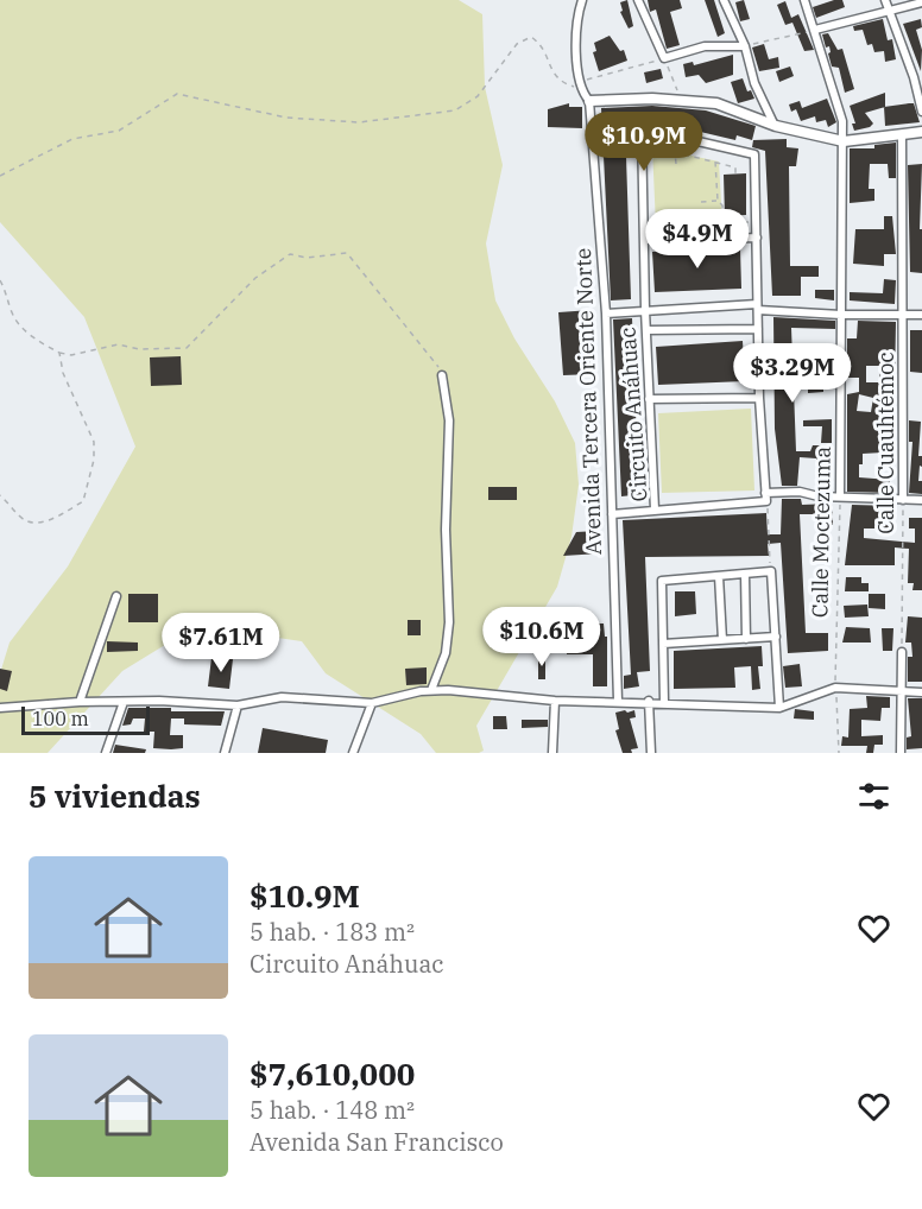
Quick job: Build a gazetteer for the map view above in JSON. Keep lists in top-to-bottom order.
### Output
{
  "streets": {
    "street": [
      "Avenida Tercera Oriente Norte",
      "Circuito Anáhuac",
      "Calle Cuauhtémoc",
      "Calle Moctezuma"
    ]
  },
  "crossings": [
    ["Circuito Anáhuac", "Calle Cuauhtémoc"],
    ["Circuito Anáhuac", "Calle Moctezuma"]
  ],
  "scale_bar": "100 m",
  "page": {
    "price": [
      "$10.9M",
      "$4.9M",
      "$3.29M",
      "$10.6M",
      "$7.61M"
    ],
    "scale": "100 m",
    "heading": "5 viviendas",
    "list": [
      {
        "name": "$10.9M",
        "note": "5 hab. · 183 m² · Circuito Anáhuac"
      },
      {
        "name": "$7,610,000",
        "note": "5 hab. · 148 m² · Avenida San Francisco"
      }
    ]
  }
}
